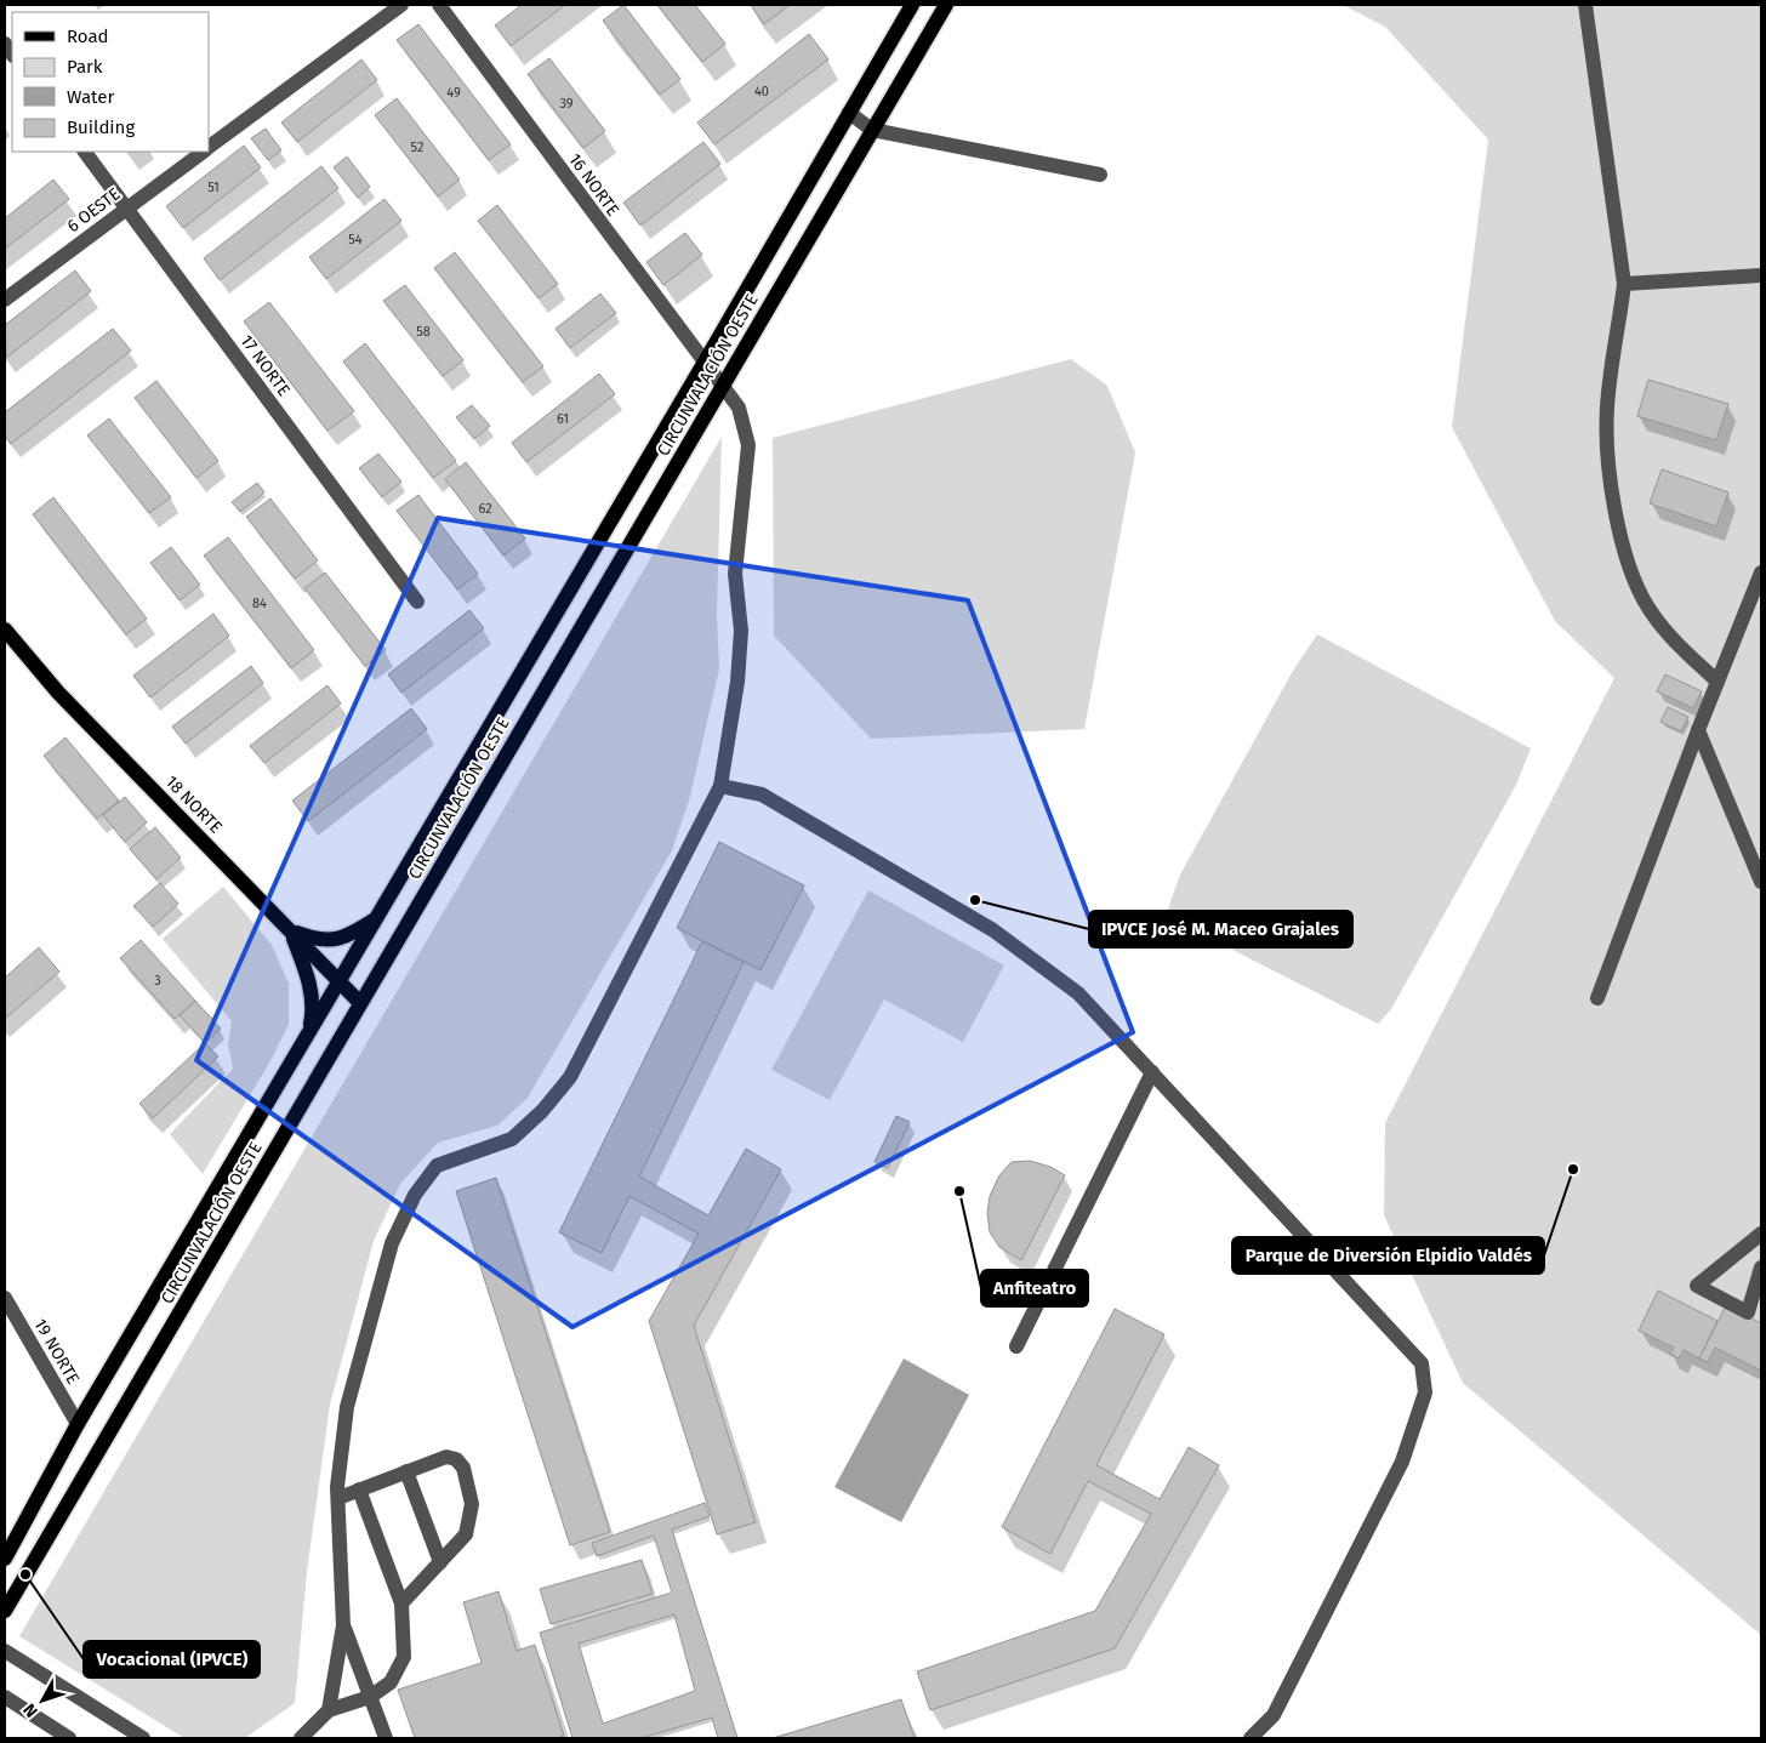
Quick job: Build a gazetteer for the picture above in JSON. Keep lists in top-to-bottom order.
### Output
{
  "streets": {
    "main road": ["CIRCUNVALACIÓN OESTE", "18 NORTE"],
    "street": [
      "16 NORTE",
      "6 OESTE",
      "17 NORTE",
      "19 NORTE"
    ]
  },
  "crossings": [
    ["16 NORTE", "CIRCUNVALACIÓN OESTE"],
    ["6 OESTE", "17 NORTE"],
    ["CIRCUNVALACIÓN OESTE", "18 NORTE"],
    ["CIRCUNVALACIÓN OESTE", "19 NORTE"]
  ],
  "places": [
    "IPVCE José M. Maceo Grajales",
    "Parque de Diversión Elpidio Valdés",
    "Anfiteatro",
    "Vocacional (IPVCE)"
  ],
  "house_numbers": [
    "40",
    "49",
    "39",
    "52",
    "51",
    "54",
    "58",
    "61",
    "62",
    "84",
    "3"
  ],
  "legend": [
    "Road",
    "Park",
    "Water",
    "Building"
  ],
  "north": "bottom left"
}
